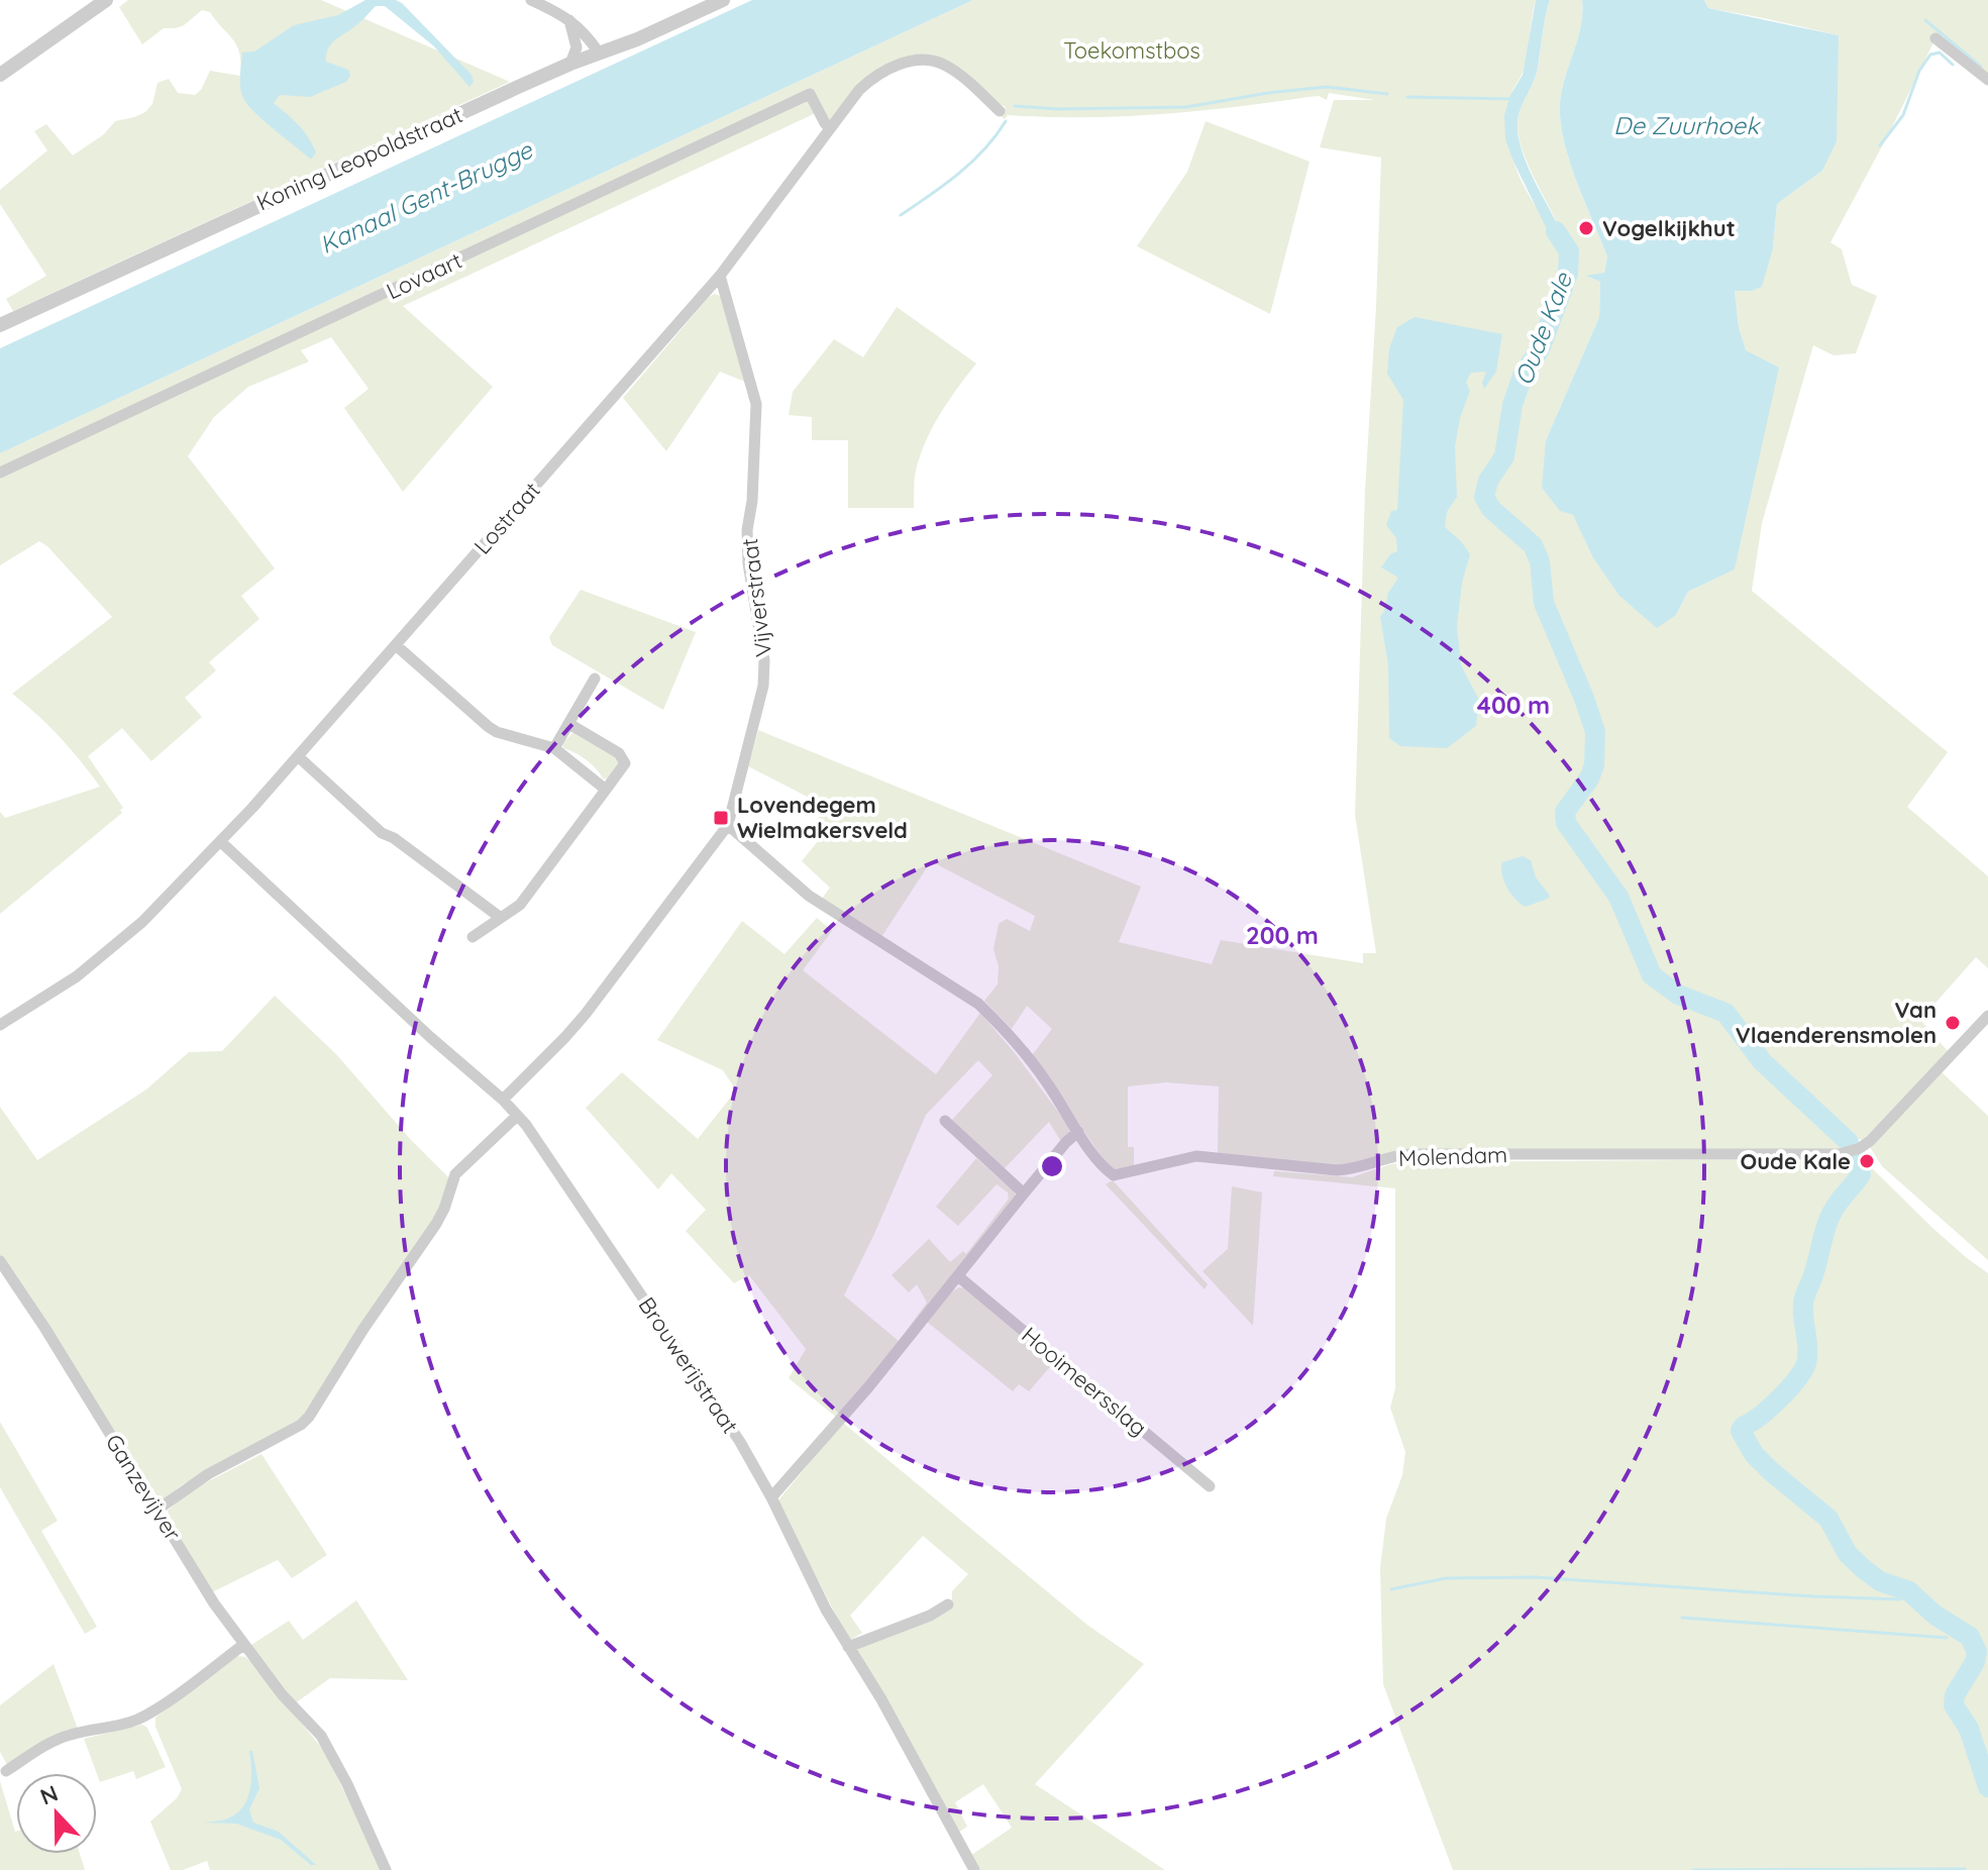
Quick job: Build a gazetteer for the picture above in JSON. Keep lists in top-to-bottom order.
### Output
{
  "streets": {
    "street": [
      "Koning Leopoldstraat",
      "Lovaart",
      "Lostraat",
      "Vijverstraat",
      "Molendam",
      "Brouwerijstraat",
      "Hooimeersslag",
      "Ganzevijver"
    ]
  },
  "crossings": [
    ["Lovaart", "Lostraat"],
    ["Lostraat", "Vijverstraat"],
    ["Lostraat", "Brouwerijstraat"]
  ],
  "water": ["De Zuurhoek", "Kanaal Gent-Brugge", "Oude Kale"],
  "parks": ["Toekomstbos"],
  "places": {
    "other": ["Vogelkijkhut", "Van Vlaenderensmolen", "Oude Kale"],
    "transit": ["Lovendegem Wielmakersveld"]
  },
  "north": "top",
  "rings": ["400 m", "200 m"]
}
